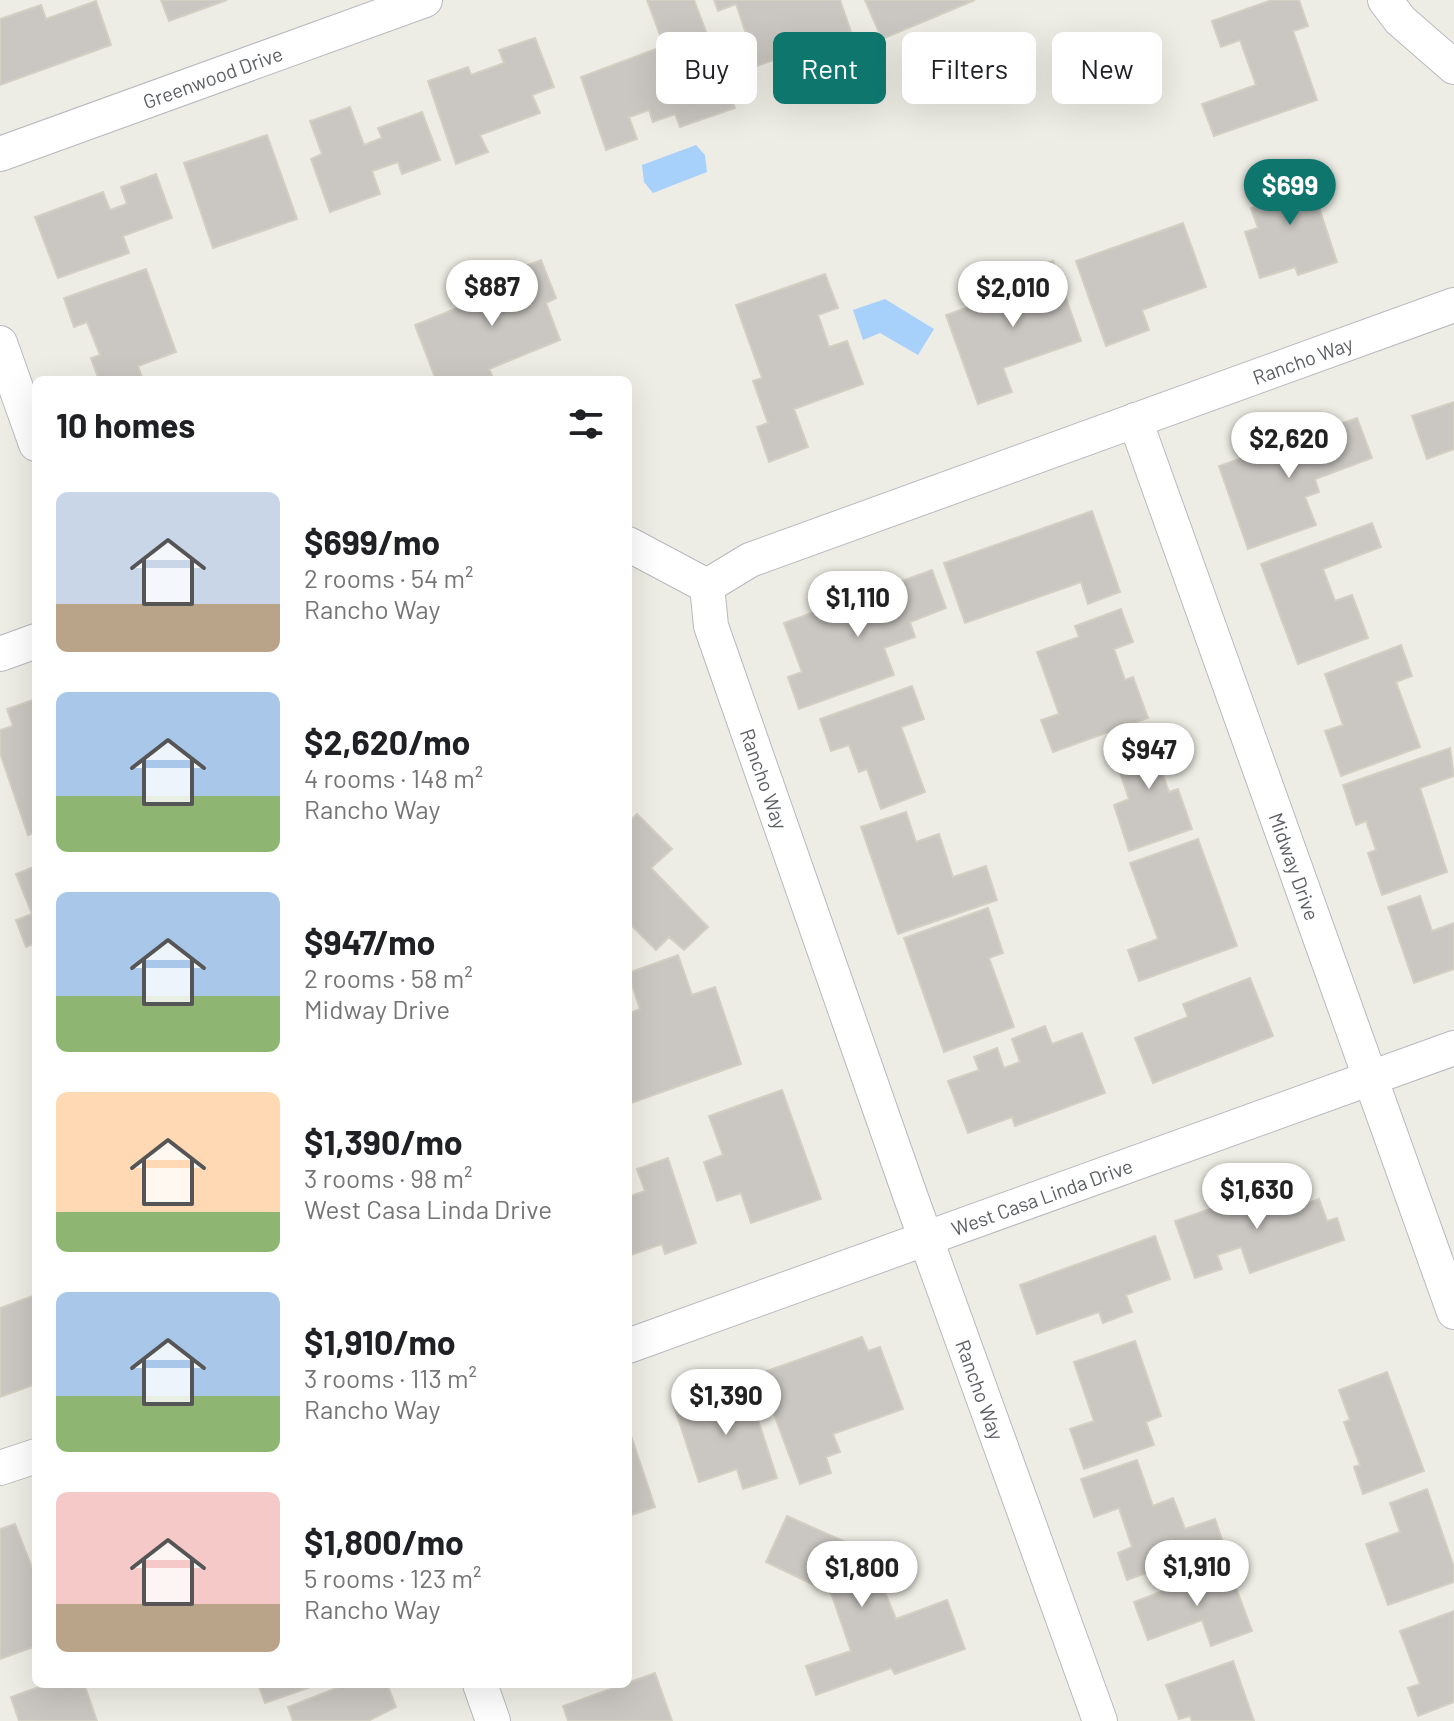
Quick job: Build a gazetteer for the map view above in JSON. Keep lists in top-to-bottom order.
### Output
{
  "streets": {
    "street": [
      "Greenwood Drive",
      "Rancho Way",
      "Midway Drive",
      "West Casa Linda Drive"
    ]
  },
  "crossings": [
    ["Rancho Way", "Midway Drive"],
    ["Rancho Way", "West Casa Linda Drive"],
    ["Midway Drive", "West Casa Linda Drive"]
  ],
  "page": {
    "chip": [
      "Buy",
      "Rent",
      "Filters",
      "New"
    ],
    "price": [
      "$699",
      "$887",
      "$2,010",
      "$2,620",
      "$1,110",
      "$947",
      "$1,630",
      "$1,390",
      "$1,910",
      "$1,800"
    ],
    "heading": "10 homes",
    "list": [
      {
        "name": "$699/mo",
        "note": "2 rooms · 54 m² · Rancho Way"
      },
      {
        "name": "$2,620/mo",
        "note": "4 rooms · 148 m² · Rancho Way"
      },
      {
        "name": "$947/mo",
        "note": "2 rooms · 58 m² · Midway Drive"
      },
      {
        "name": "$1,390/mo",
        "note": "3 rooms · 98 m² · West Casa Linda Drive"
      },
      {
        "name": "$1,910/mo",
        "note": "3 rooms · 113 m² · Rancho Way"
      },
      {
        "name": "$1,800/mo",
        "note": "5 rooms · 123 m² · Rancho Way"
      }
    ]
  }
}
